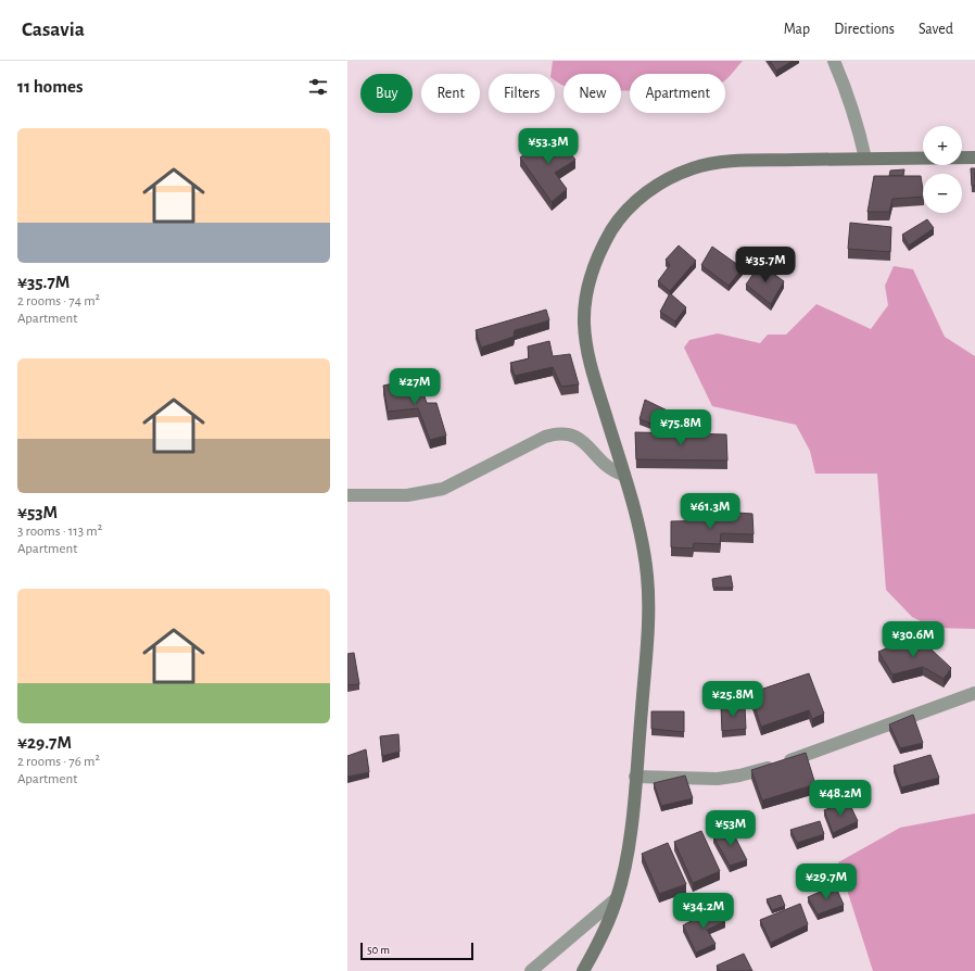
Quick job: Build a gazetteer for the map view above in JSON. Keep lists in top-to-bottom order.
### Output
{
  "scale_bar": "50 m",
  "page": {
    "header": "Casavia",
    "nav": ["Map", "Directions", "Saved"],
    "heading": "11 homes",
    "chip": [
      "Buy",
      "Rent",
      "Filters",
      "New",
      "Apartment"
    ],
    "list": [
      {
        "name": "¥35.7M",
        "note": "2 rooms · 74 m² · Apartment"
      },
      {
        "name": "¥53M",
        "note": "3 rooms · 113 m² · Apartment"
      },
      {
        "name": "¥29.7M",
        "note": "2 rooms · 76 m² · Apartment"
      }
    ],
    "map_buttons": ["+", "−"],
    "price": [
      "¥53.3M",
      "¥35.7M",
      "¥27M",
      "¥75.8M",
      "¥61.3M",
      "¥30.6M",
      "¥25.8M",
      "¥48.2M",
      "¥53M",
      "¥29.7M",
      "¥34.2M"
    ],
    "scale": "50 m"
  }
}
